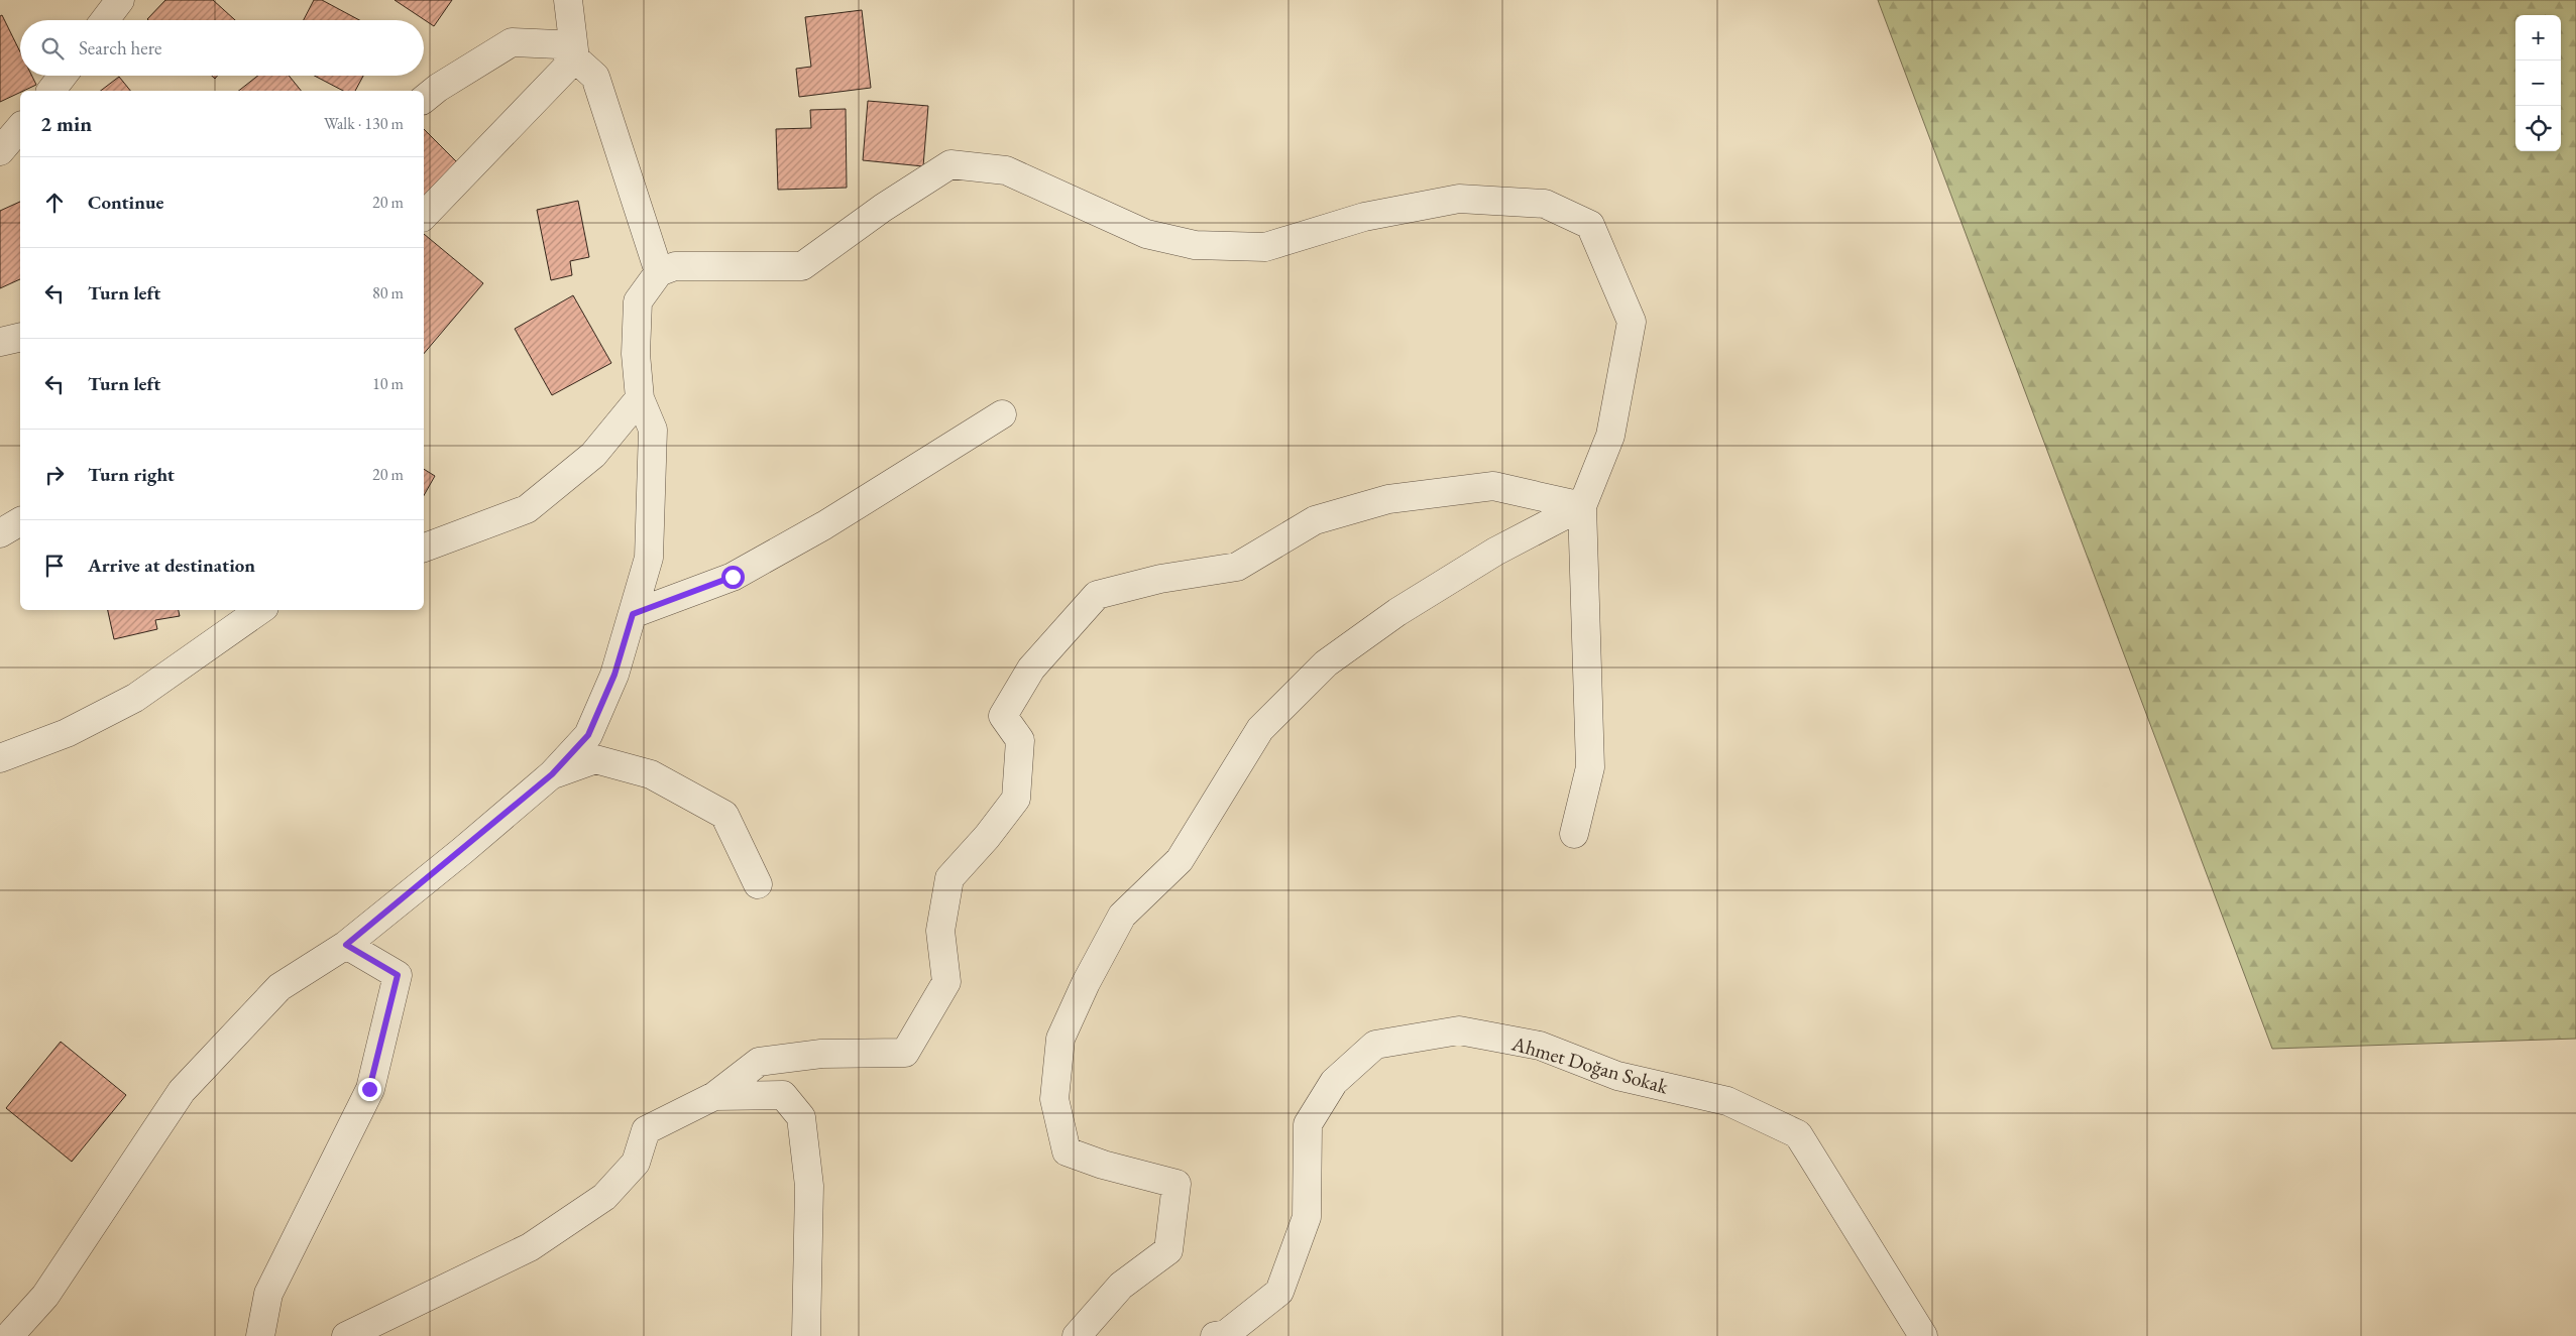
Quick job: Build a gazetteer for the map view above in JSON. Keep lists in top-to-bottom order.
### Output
{
  "streets": {
    "street": ["Ahmet Doğan Sokak"]
  },
  "page": {
    "map_buttons": ["+", "−"],
    "search": "Search here",
    "heading": ["2 min", "Walk · 130 m"],
    "list": [
      ["Continue", "20 m"],
      ["Turn left", "80 m"],
      ["Turn left", "10 m"],
      ["Turn right", "20 m"],
      "Arrive at destination"
    ]
  }
}
